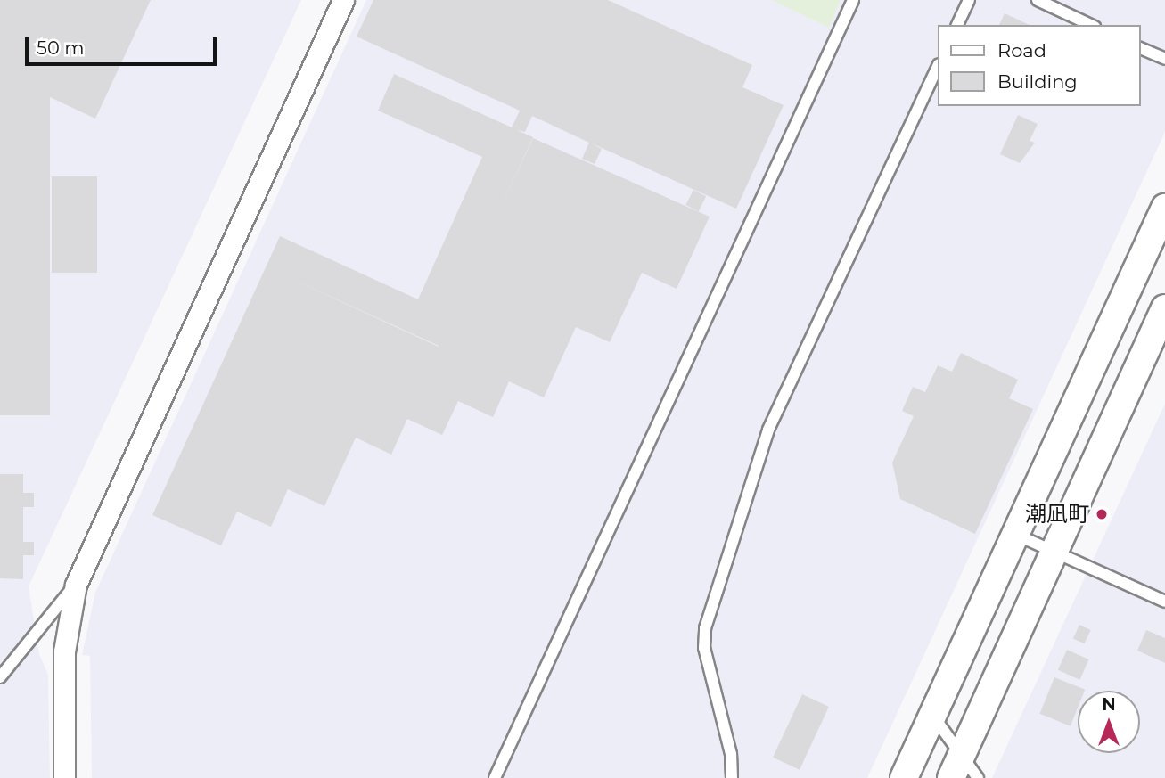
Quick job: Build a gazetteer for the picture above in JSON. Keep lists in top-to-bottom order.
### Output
{
  "places": ["潮凪町"],
  "legend": ["Road", "Building"],
  "scale_bar": "50 m",
  "north": "top"
}
